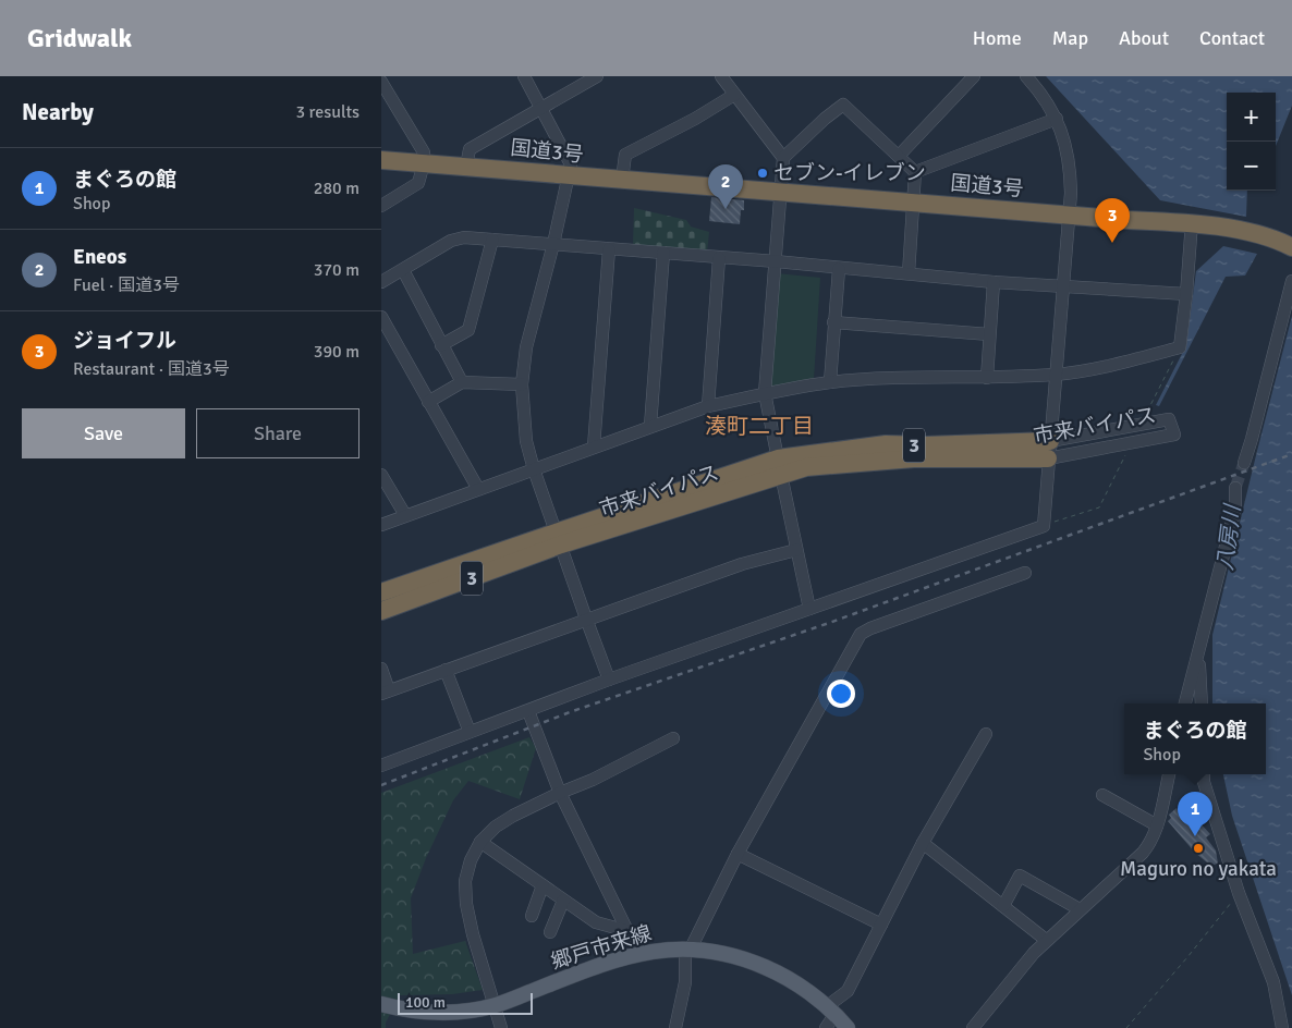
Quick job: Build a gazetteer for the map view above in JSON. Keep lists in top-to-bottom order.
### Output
{
  "streets": {
    "highway": ["国道3号", "市来バイパス", "3"],
    "main road": ["郷戸市来線"]
  },
  "districts": ["湊町二丁目"],
  "water": ["八房川"],
  "places": ["セブン-イレブン", "Maguro no yakata"],
  "scale_bar": "100 m",
  "page": {
    "header": "Gridwalk",
    "nav": [
      "Home",
      "Map",
      "About",
      "Contact"
    ],
    "heading": ["Nearby", "3 results"],
    "map_buttons": ["+", "−"],
    "list": [
      {
        "mark": "1",
        "name": "まぐろの館",
        "note": "Shop",
        "value": "280 m"
      },
      {
        "mark": "2",
        "name": "Eneos",
        "note": "Fuel · 国道3号",
        "value": "370 m"
      },
      {
        "mark": "3",
        "name": "ジョイフル",
        "note": "Restaurant · 国道3号",
        "value": "390 m"
      }
    ],
    "pins": ["2", "3", "1"],
    "buttons": ["Save", "Share"],
    "popup": ["まぐろの館", "Shop"],
    "scale": "100 m"
  }
}
